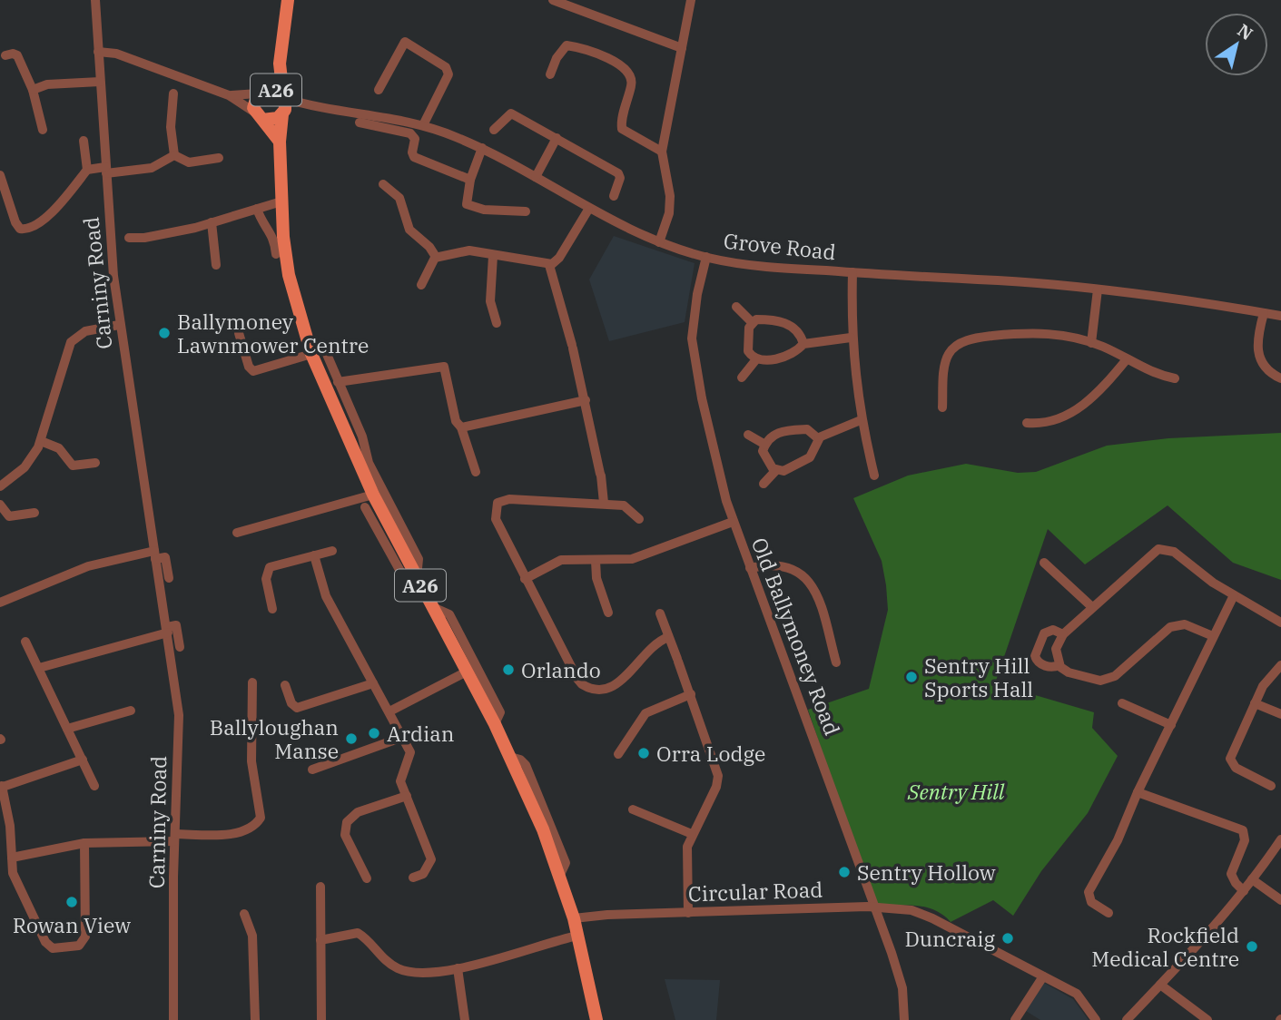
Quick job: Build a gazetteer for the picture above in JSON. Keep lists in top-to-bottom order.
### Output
{
  "streets": {
    "main road": ["A26"],
    "street": [
      "Grove Road",
      "Carniny Road",
      "Old Ballymoney Road",
      "Circular Road"
    ]
  },
  "crossings": [
    ["A26", "Grove Road"],
    ["A26", "Circular Road"],
    ["Grove Road", "Old Ballymoney Road"],
    ["Old Ballymoney Road", "Circular Road"]
  ],
  "parks": ["Sentry Hill"],
  "places": [
    "Ballymoney Lawnmower Centre",
    "Orlando",
    "Sentry Hill Sports Hall",
    "Ardian",
    "Ballyloughan Manse",
    "Orra Lodge",
    "Sentry Hollow",
    "Rowan View",
    "Duncraig",
    "Rockfield Medical Centre"
  ],
  "north": "top right"
}
